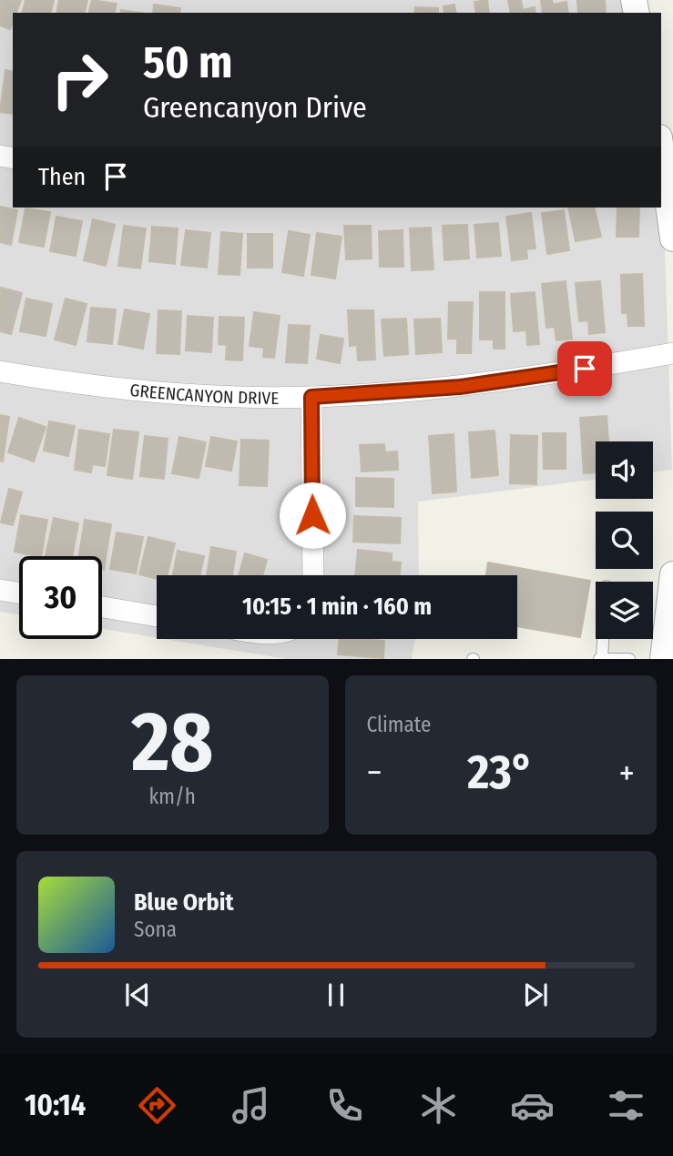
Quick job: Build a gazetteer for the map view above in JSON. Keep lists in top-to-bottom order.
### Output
{
  "streets": {
    "street": ["GREENCANYON DRIVE"]
  },
  "page": {
    "turn": ["50 m", "Greencanyon Drive"],
    "then": "Then",
    "limit": "30",
    "trip": "10:15 · 1 min · 160 m",
    "tile": [
      ["28", "km/h"],
      "Climate"
    ],
    "heat": ["−", "23°", "+"],
    "song": ["Blue Orbit", "Sona"],
    "tabs": "10:14"
  }
}
